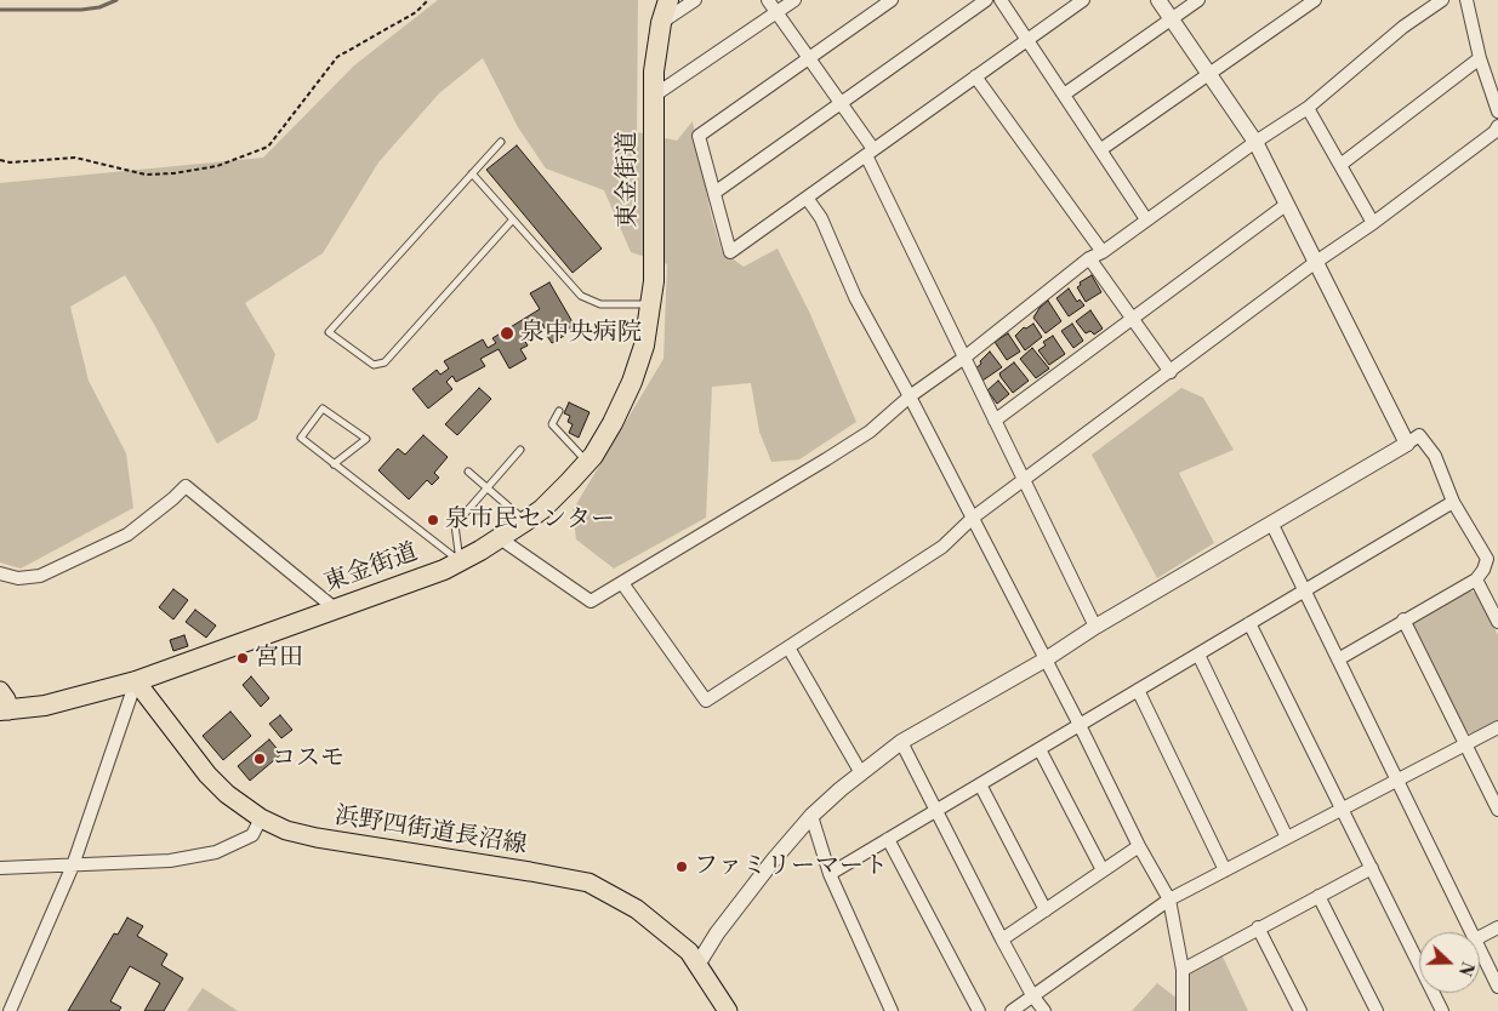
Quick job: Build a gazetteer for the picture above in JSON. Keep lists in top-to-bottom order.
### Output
{
  "streets": {
    "highway": ["東金街道"],
    "main road": ["浜野四街道長沼線"]
  },
  "crossings": [
    ["東金街道", "浜野四街道長沼線"]
  ],
  "places": [
    "泉中央病院",
    "泉市民センター",
    "宮田",
    "コスモ",
    "ファミリーマート"
  ],
  "north": "right"
}
